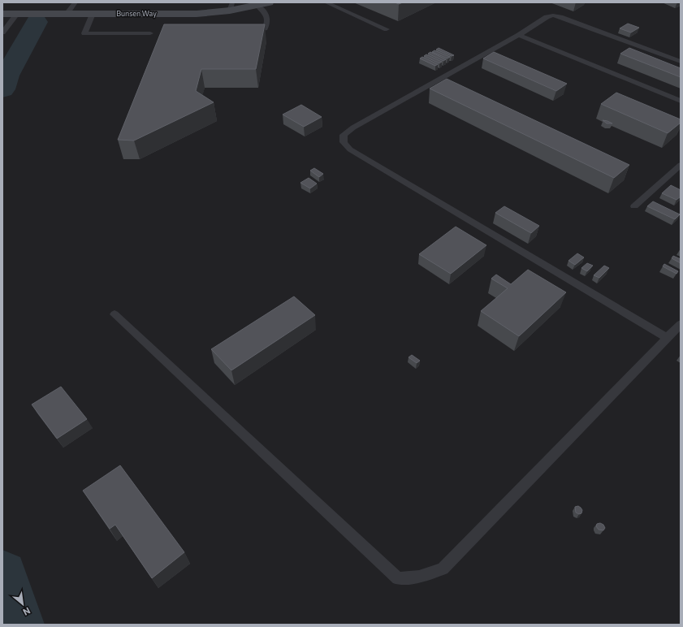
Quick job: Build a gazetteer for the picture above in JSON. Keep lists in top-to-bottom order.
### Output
{
  "streets": {
    "street": ["Bunsen Way"]
  },
  "north": "bottom right"
}
